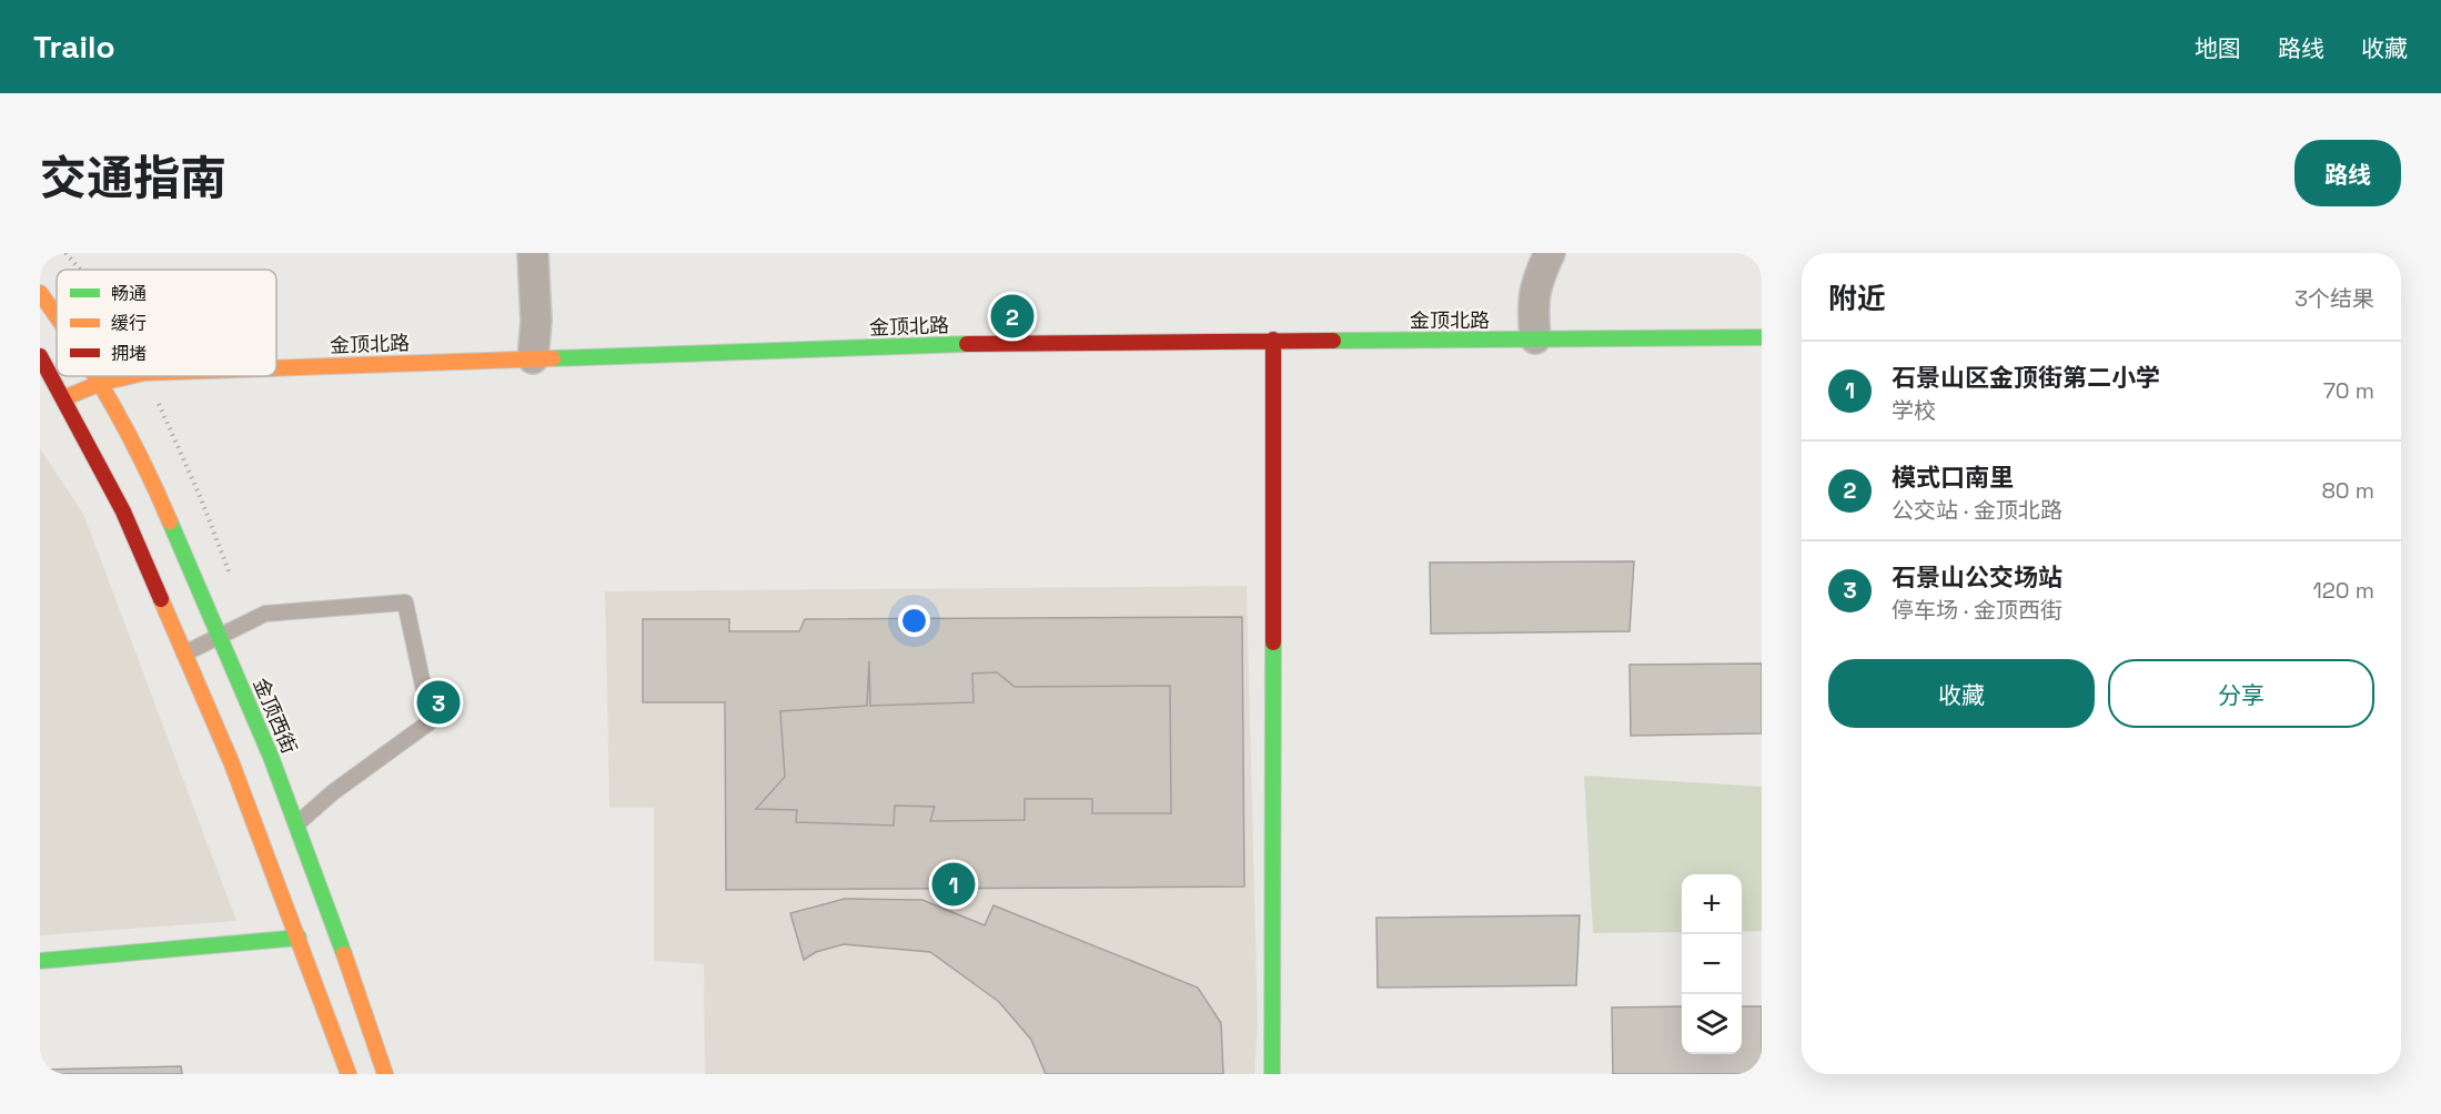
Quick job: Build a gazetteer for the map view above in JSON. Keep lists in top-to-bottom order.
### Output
{
  "streets": {
    "main road": ["金顶北路", "金顶西街"]
  },
  "crossings": [
    ["金顶北路", "金顶西街"]
  ],
  "legend": ["畅通", "缓行", "拥堵"],
  "page": {
    "header": "Trailo",
    "nav": ["地图", "路线", "收藏"],
    "title": "交通指南",
    "buttons": [
      "路线",
      ["收藏", "分享"]
    ],
    "heading": ["附近", "3个结果"],
    "pins": ["2", "3", "1"],
    "list": [
      {
        "mark": "1",
        "name": "石景山区金顶街第二小学",
        "note": "学校",
        "value": "70 m"
      },
      {
        "mark": "2",
        "name": "模式口南里",
        "note": "公交站 · 金顶北路",
        "value": "80 m"
      },
      {
        "mark": "3",
        "name": "石景山公交场站",
        "note": "停车场 · 金顶西街",
        "value": "120 m"
      }
    ],
    "map_buttons": ["+", "−"]
  }
}
